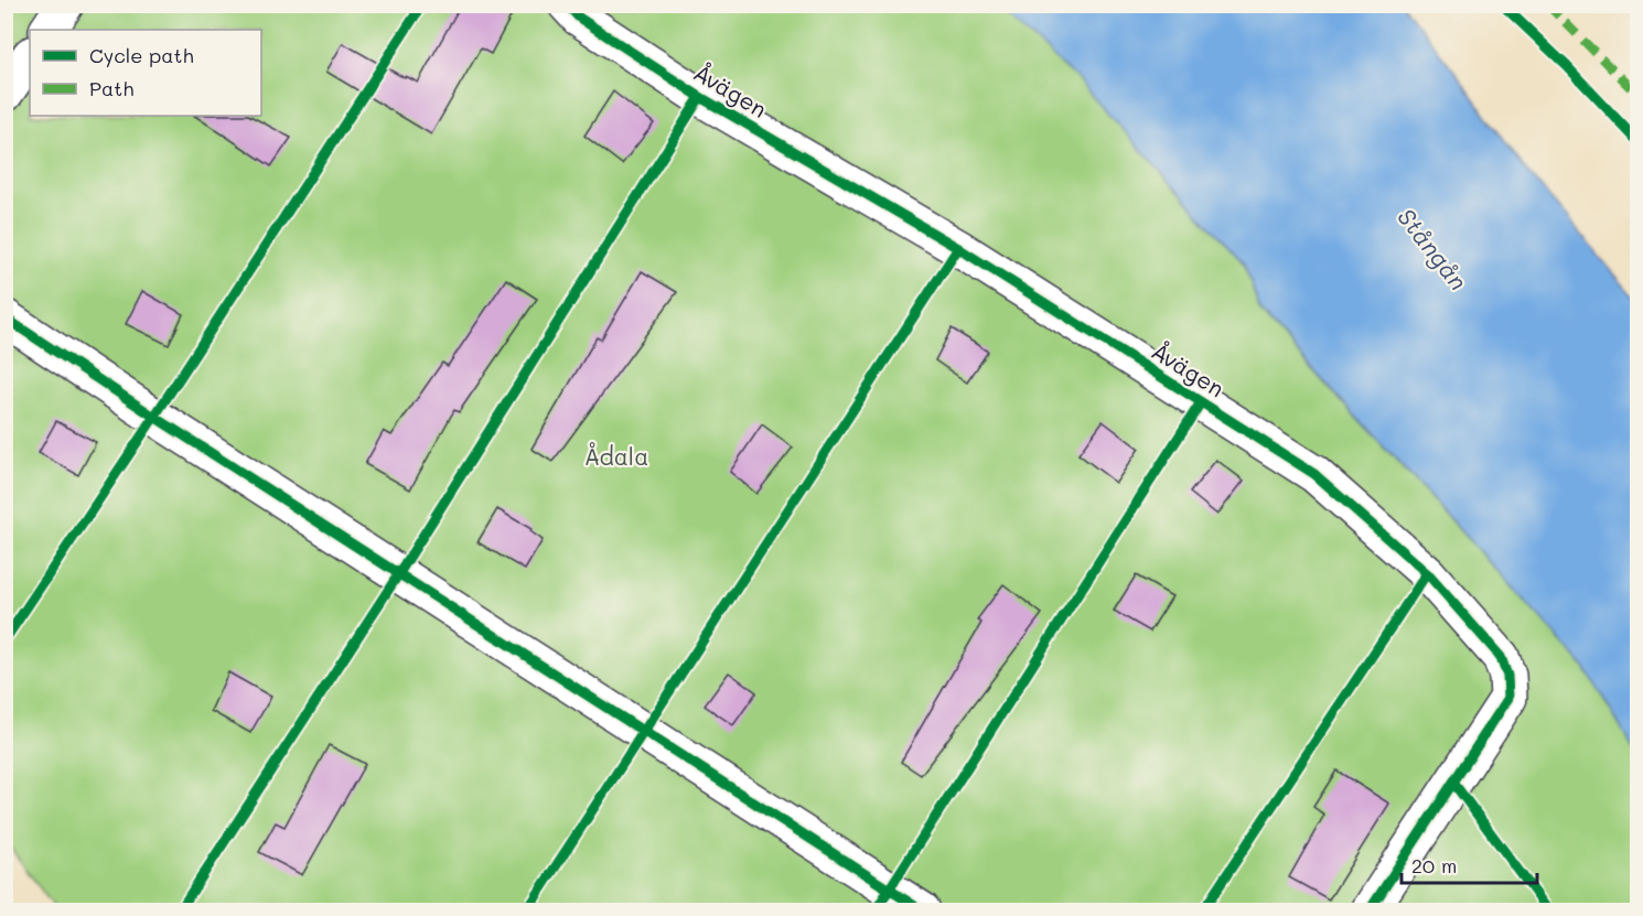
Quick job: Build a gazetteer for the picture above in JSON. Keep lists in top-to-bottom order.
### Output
{
  "streets": {
    "lane": ["Åvägen"]
  },
  "water": ["Stångån"],
  "parks": ["Ådala"],
  "legend": ["Cycle path", "Path"],
  "scale_bar": "20 m"
}
